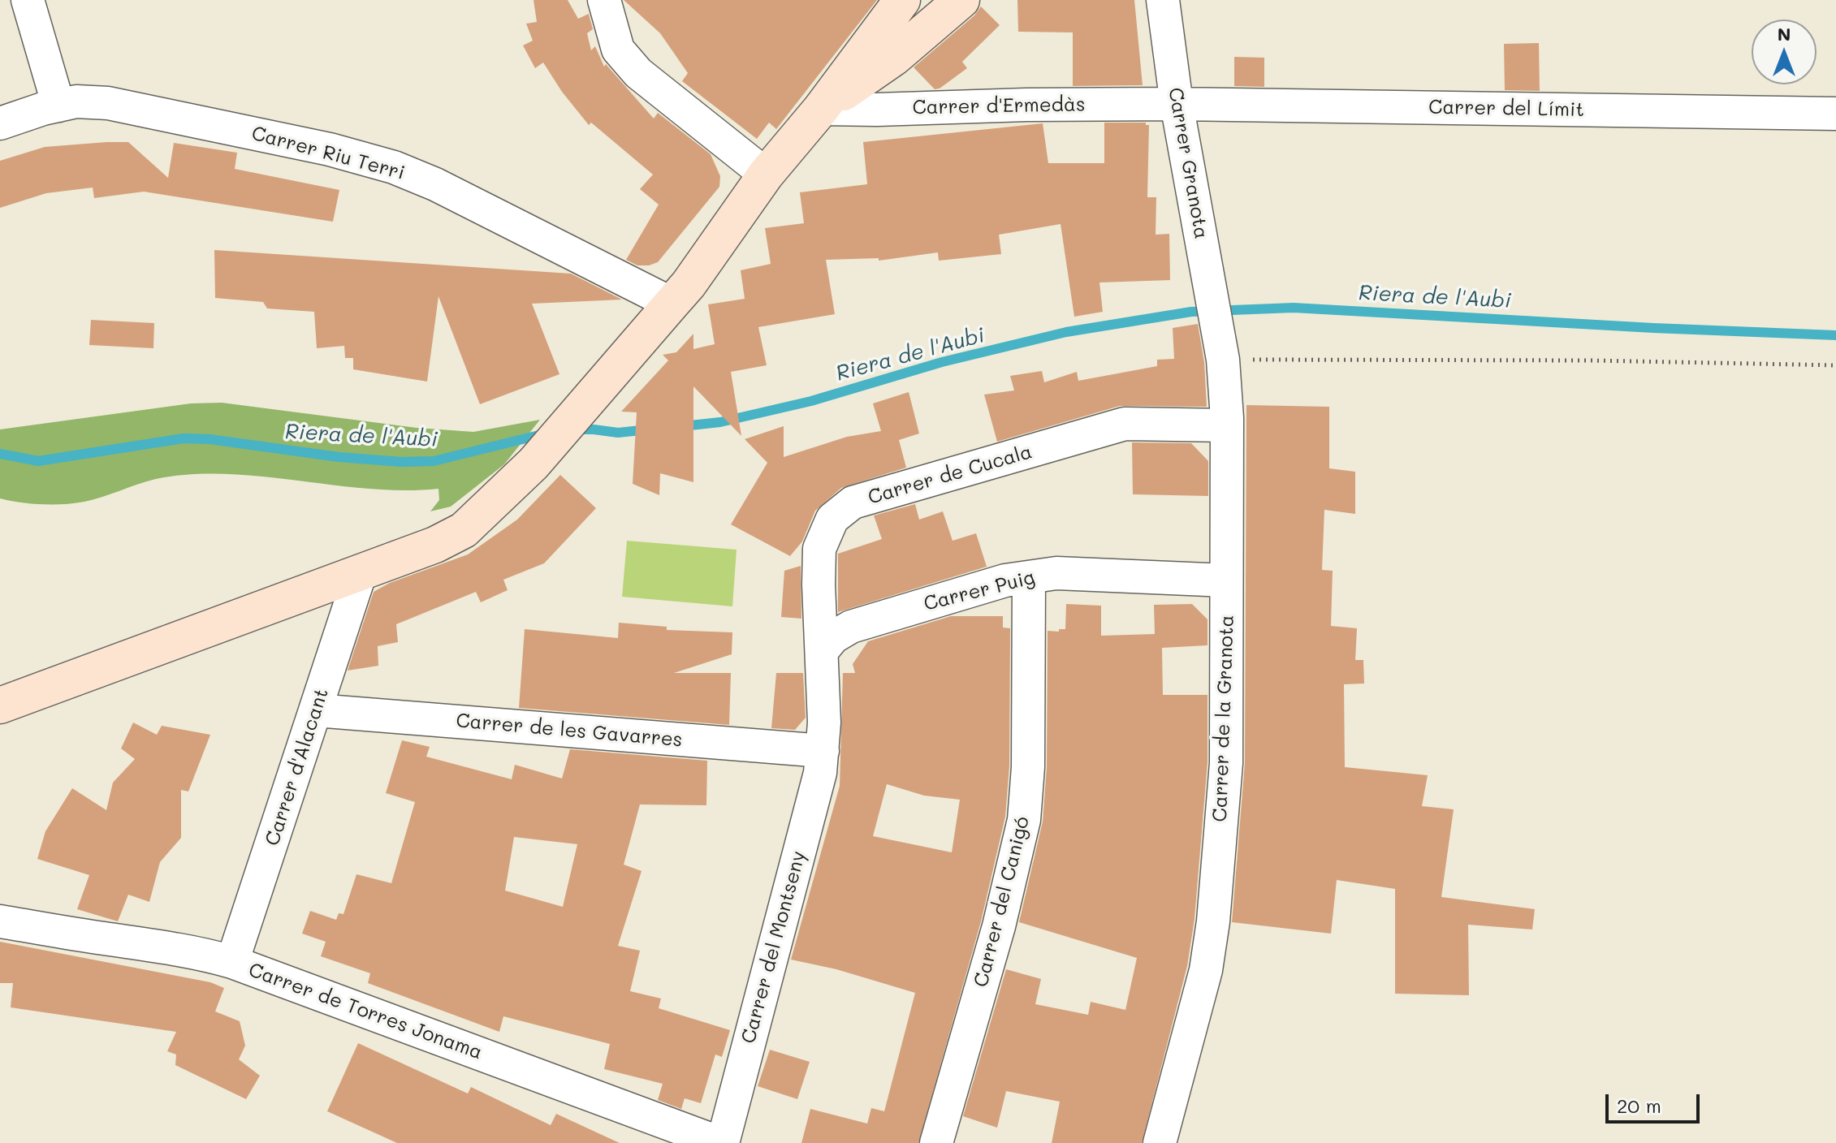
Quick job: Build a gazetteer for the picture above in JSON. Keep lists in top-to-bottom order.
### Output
{
  "streets": {
    "street": [
      "Carrer d'Ermedàs",
      "Carrer del Límit",
      "Carrer Riu Terri",
      "Carrer Granota",
      "Carrer de Cucala",
      "Carrer Puig",
      "Carrer de la Granota",
      "Carrer de les Gavarres",
      "Carrer d'Alacant",
      "Carrer del Canigó",
      "Carrer del Montseny",
      "Carrer de Torres Jonama"
    ]
  },
  "crossings": [
    ["Carrer d'Ermedàs", "Carrer del Límit"],
    ["Carrer d'Ermedàs", "Carrer Granota"],
    ["Carrer del Límit", "Carrer Granota"],
    ["Carrer Granota", "Carrer de la Granota"],
    ["Carrer de Cucala", "Carrer Puig"],
    ["Carrer de Cucala", "Carrer de la Granota"],
    ["Carrer de Cucala", "Carrer de les Gavarres"],
    ["Carrer de Cucala", "Carrer del Montseny"],
    ["Carrer Puig", "Carrer de la Granota"],
    ["Carrer Puig", "Carrer del Canigó"],
    ["Carrer de les Gavarres", "Carrer d'Alacant"],
    ["Carrer de les Gavarres", "Carrer del Montseny"],
    ["Carrer d'Alacant", "Carrer de Torres Jonama"],
    ["Carrer del Montseny", "Carrer de Torres Jonama"]
  ],
  "water": ["Riera de l'Aubi"],
  "scale_bar": "20 m",
  "north": "top"
}
